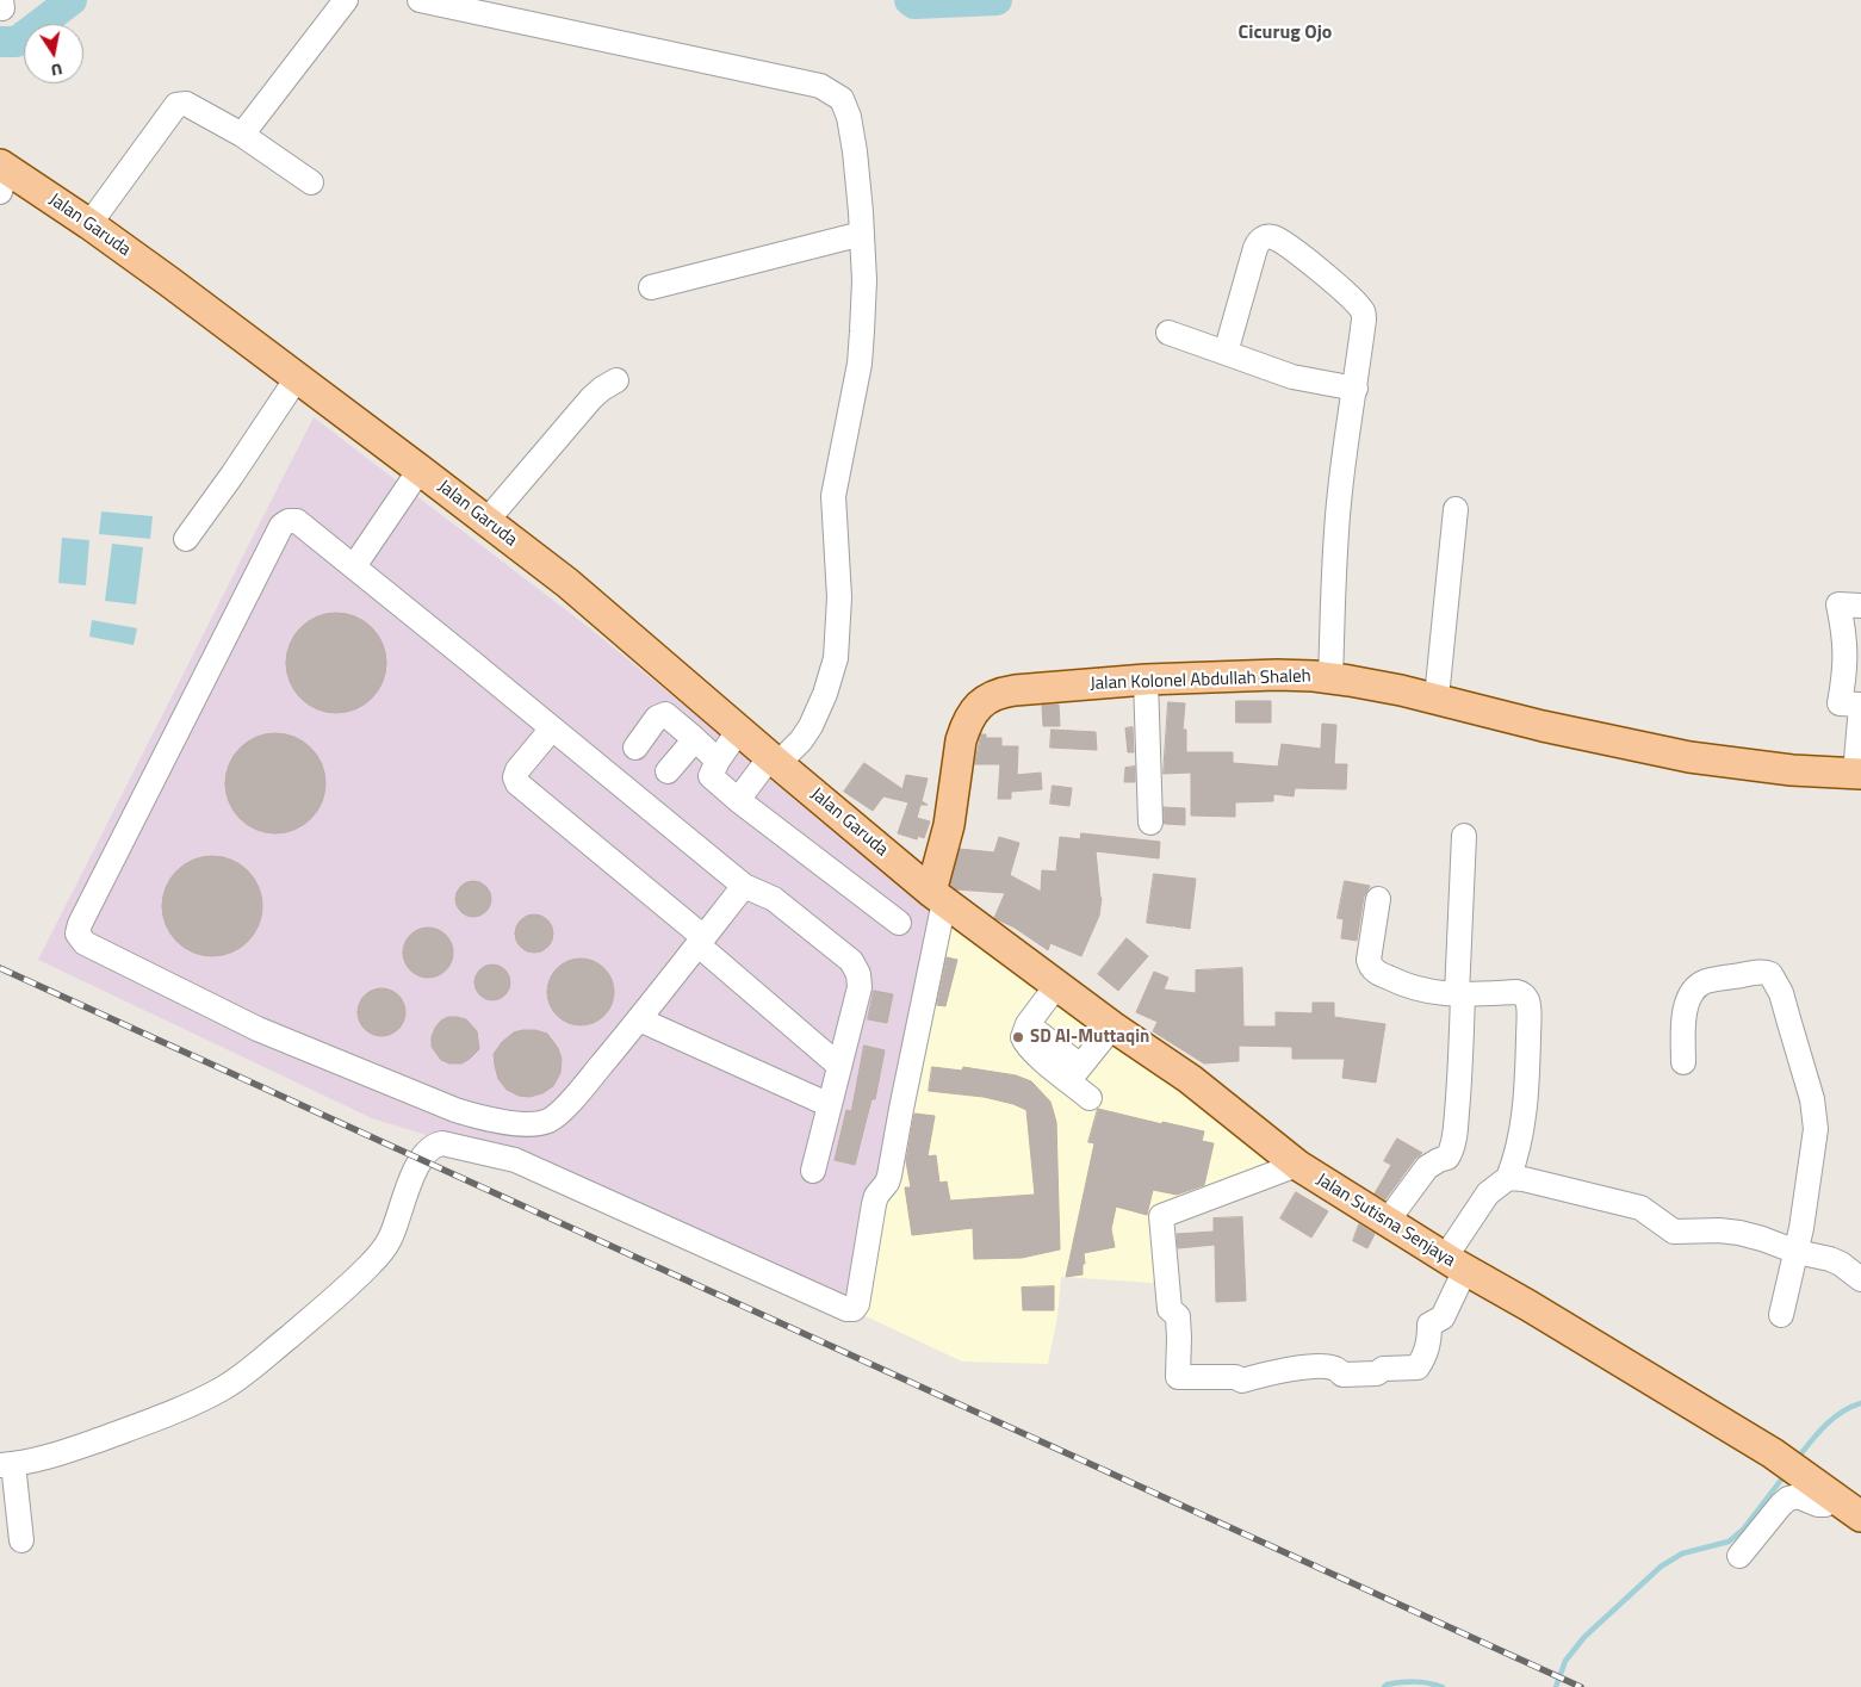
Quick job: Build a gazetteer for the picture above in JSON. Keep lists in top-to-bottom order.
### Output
{
  "streets": {
    "main road": ["Jalan Garuda", "Jalan Kolonel Abdullah Shaleh", "Jalan Sutisna Senjaya"]
  },
  "crossings": [
    ["Jalan Garuda", "Jalan Kolonel Abdullah Shaleh"],
    ["Jalan Garuda", "Jalan Sutisna Senjaya"],
    ["Jalan Kolonel Abdullah Shaleh", "Jalan Sutisna Senjaya"]
  ],
  "districts": ["Cicurug Ojo"],
  "places": ["SD Al-Muttaqin"],
  "north": "bottom"
}
